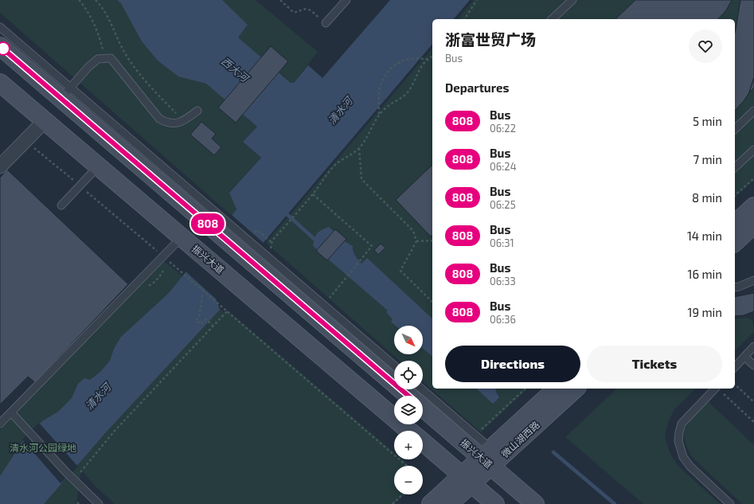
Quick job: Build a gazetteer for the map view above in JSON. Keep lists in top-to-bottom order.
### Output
{
  "streets": {
    "main road": ["振兴大道", "微山湖西路"]
  },
  "crossings": [
    ["振兴大道", "微山湖西路"]
  ],
  "water": ["西大河", "清水河"],
  "parks": ["清水河公园绿地"],
  "lines": ["bus line 808"],
  "north": "bottom right",
  "page": {
    "on_map": "808",
    "heading": [
      ["浙富世贸广场", "Bus"],
      "Departures"
    ],
    "list": [
      {
        "mark": "808",
        "name": "Bus",
        "note": "06:22",
        "value": "5 min"
      },
      {
        "mark": "808",
        "name": "Bus",
        "note": "06:24",
        "value": "7 min"
      },
      {
        "mark": "808",
        "name": "Bus",
        "note": "06:25",
        "value": "8 min"
      },
      {
        "mark": "808",
        "name": "Bus",
        "note": "06:31",
        "value": "14 min"
      },
      {
        "mark": "808",
        "name": "Bus",
        "note": "06:33",
        "value": "16 min"
      },
      {
        "mark": "808",
        "name": "Bus",
        "note": "06:36",
        "value": "19 min"
      }
    ],
    "map_buttons": ["+", "−"],
    "buttons": ["Directions", "Tickets"]
  }
}
